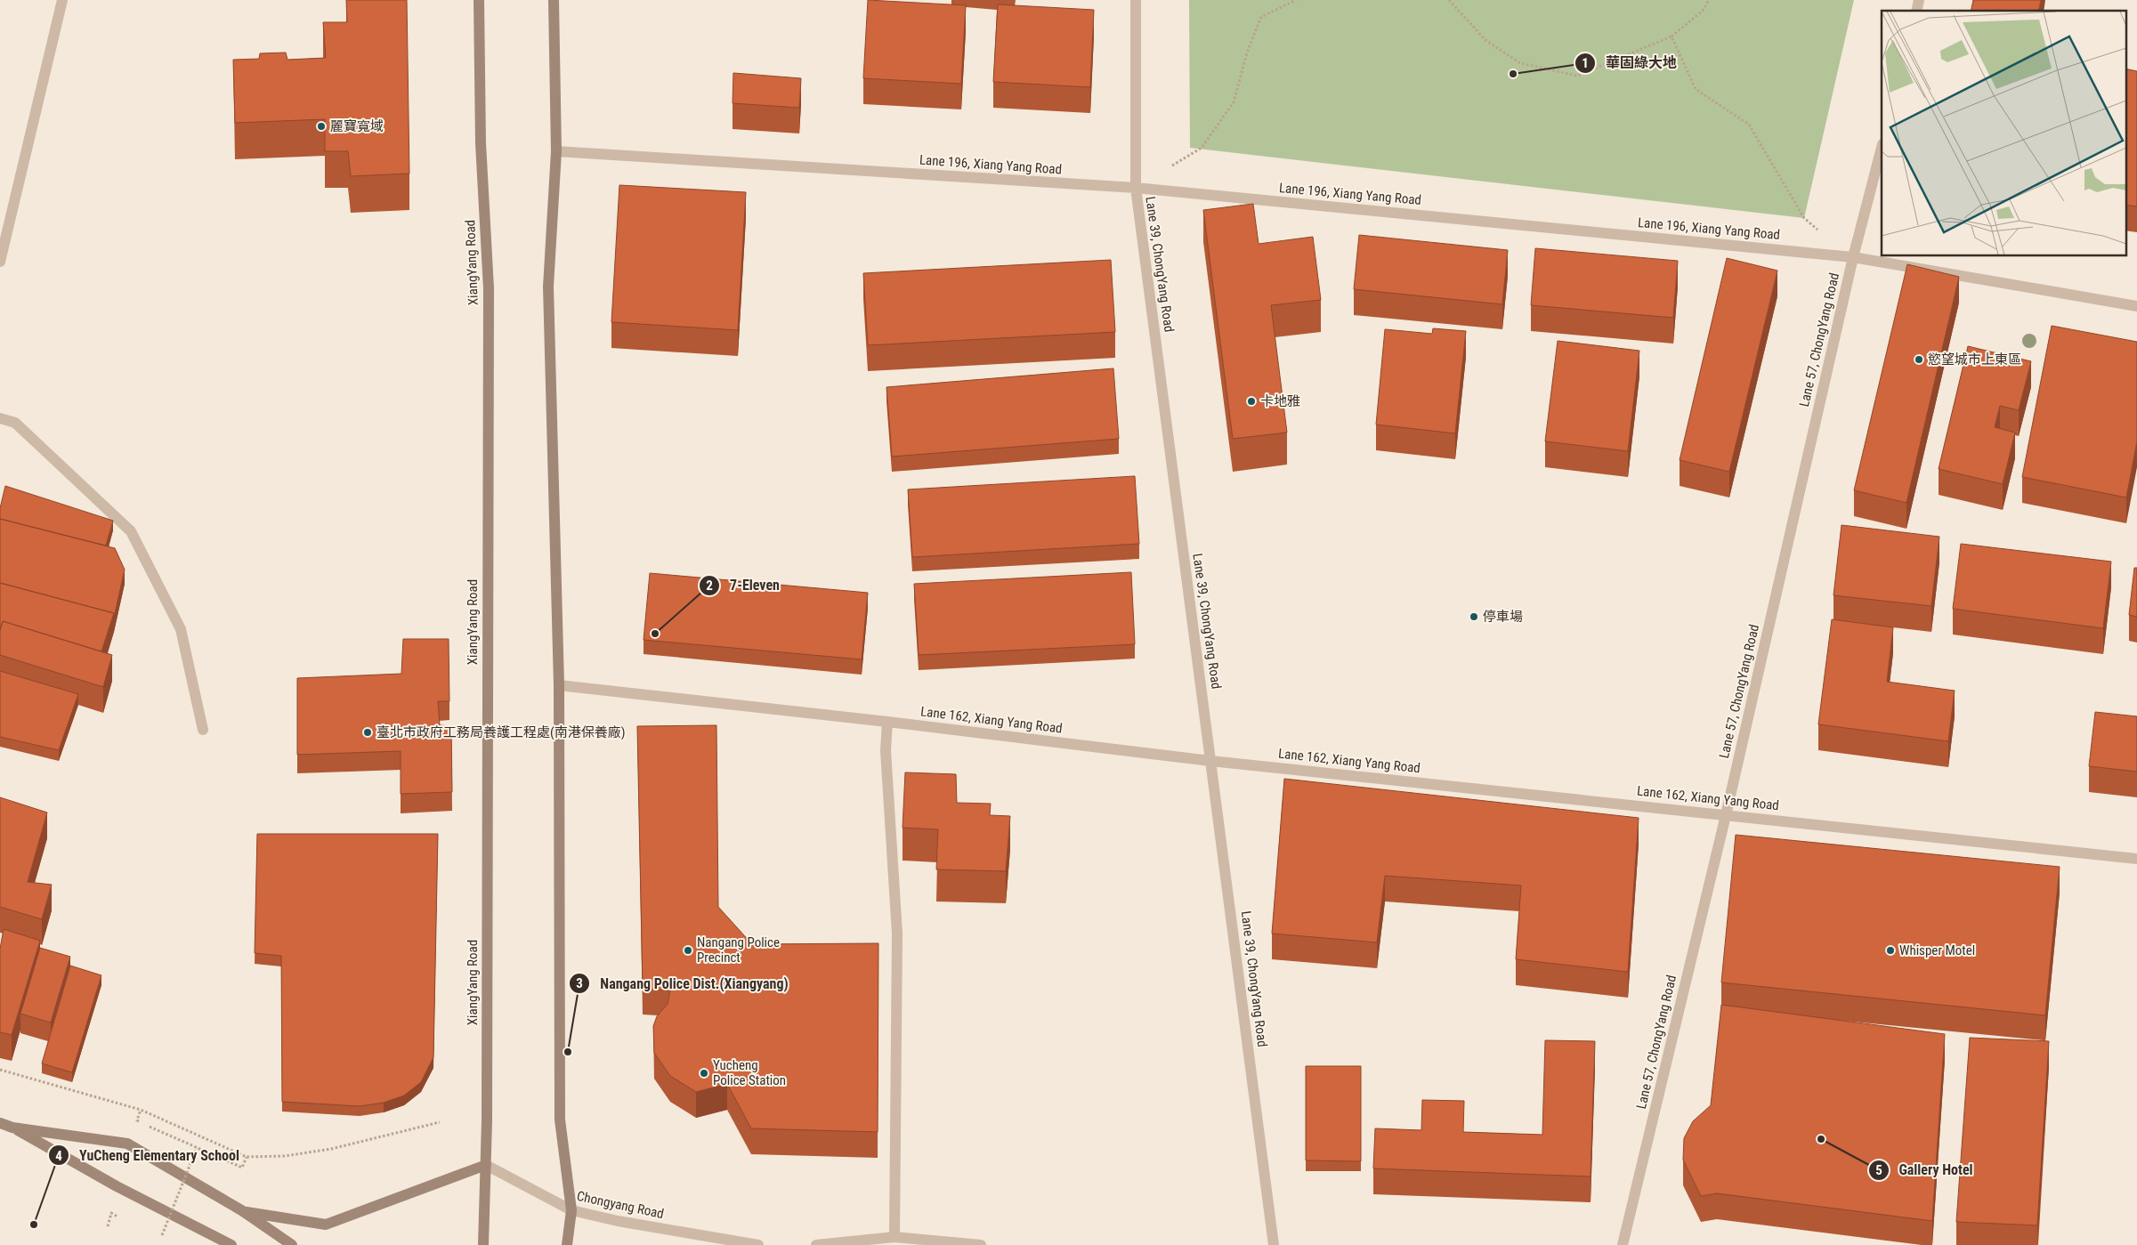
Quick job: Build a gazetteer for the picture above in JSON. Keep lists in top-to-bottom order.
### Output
{
  "streets": {
    "main road": ["XiangYang Road"],
    "street": [
      "Lane 196, Xiang Yang Road",
      "Lane 39, ChongYang Road",
      "Lane 57, ChongYang Road",
      "Lane 162, Xiang Yang Road",
      "Chongyang Road"
    ]
  },
  "crossings": [
    ["Lane 196, Xiang Yang Road", "Lane 39, ChongYang Road"],
    ["Lane 196, Xiang Yang Road", "Lane 57, ChongYang Road"],
    ["XiangYang Road", "Chongyang Road"],
    ["Lane 39, ChongYang Road", "Lane 162, Xiang Yang Road"],
    ["Lane 57, ChongYang Road", "Lane 162, Xiang Yang Road"]
  ],
  "places": [
    "華固綠大地",
    "麗寶寬域",
    "慾望城市上東區",
    "卡地雅",
    "停車場",
    "7-Eleven",
    "臺北市政府工務局養護工程處(南港保養廠)",
    "Nangang Police Precinct",
    "Whisper Motel",
    "Nangang Police Dist.(Xiangyang)",
    "Yucheng Police Station",
    "Gallery Hotel",
    "YuCheng Elementary School"
  ]
}
